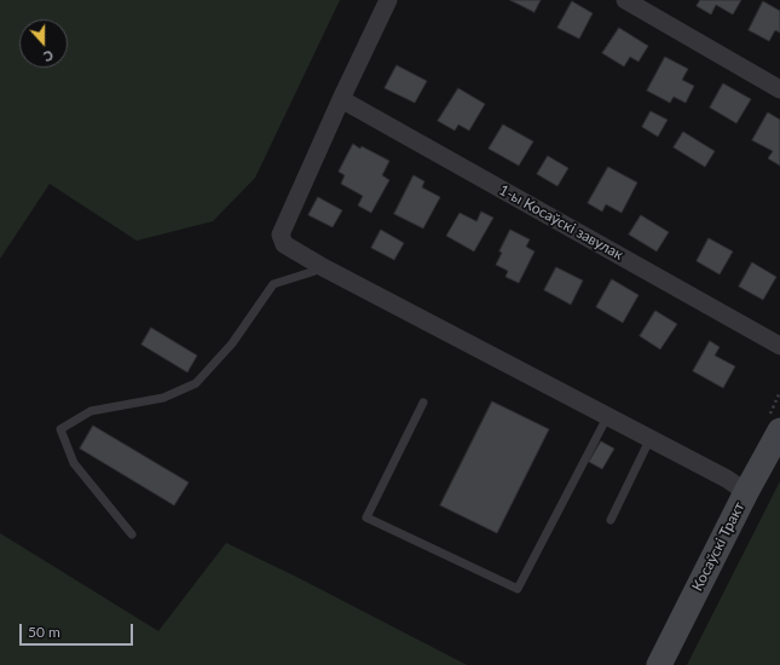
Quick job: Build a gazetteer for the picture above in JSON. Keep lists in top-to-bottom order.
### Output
{
  "streets": {
    "main road": ["Косаўскі Тракт"],
    "street": ["1-ы Косаўскі завулак"]
  },
  "scale_bar": "50 m",
  "north": "bottom"
}
